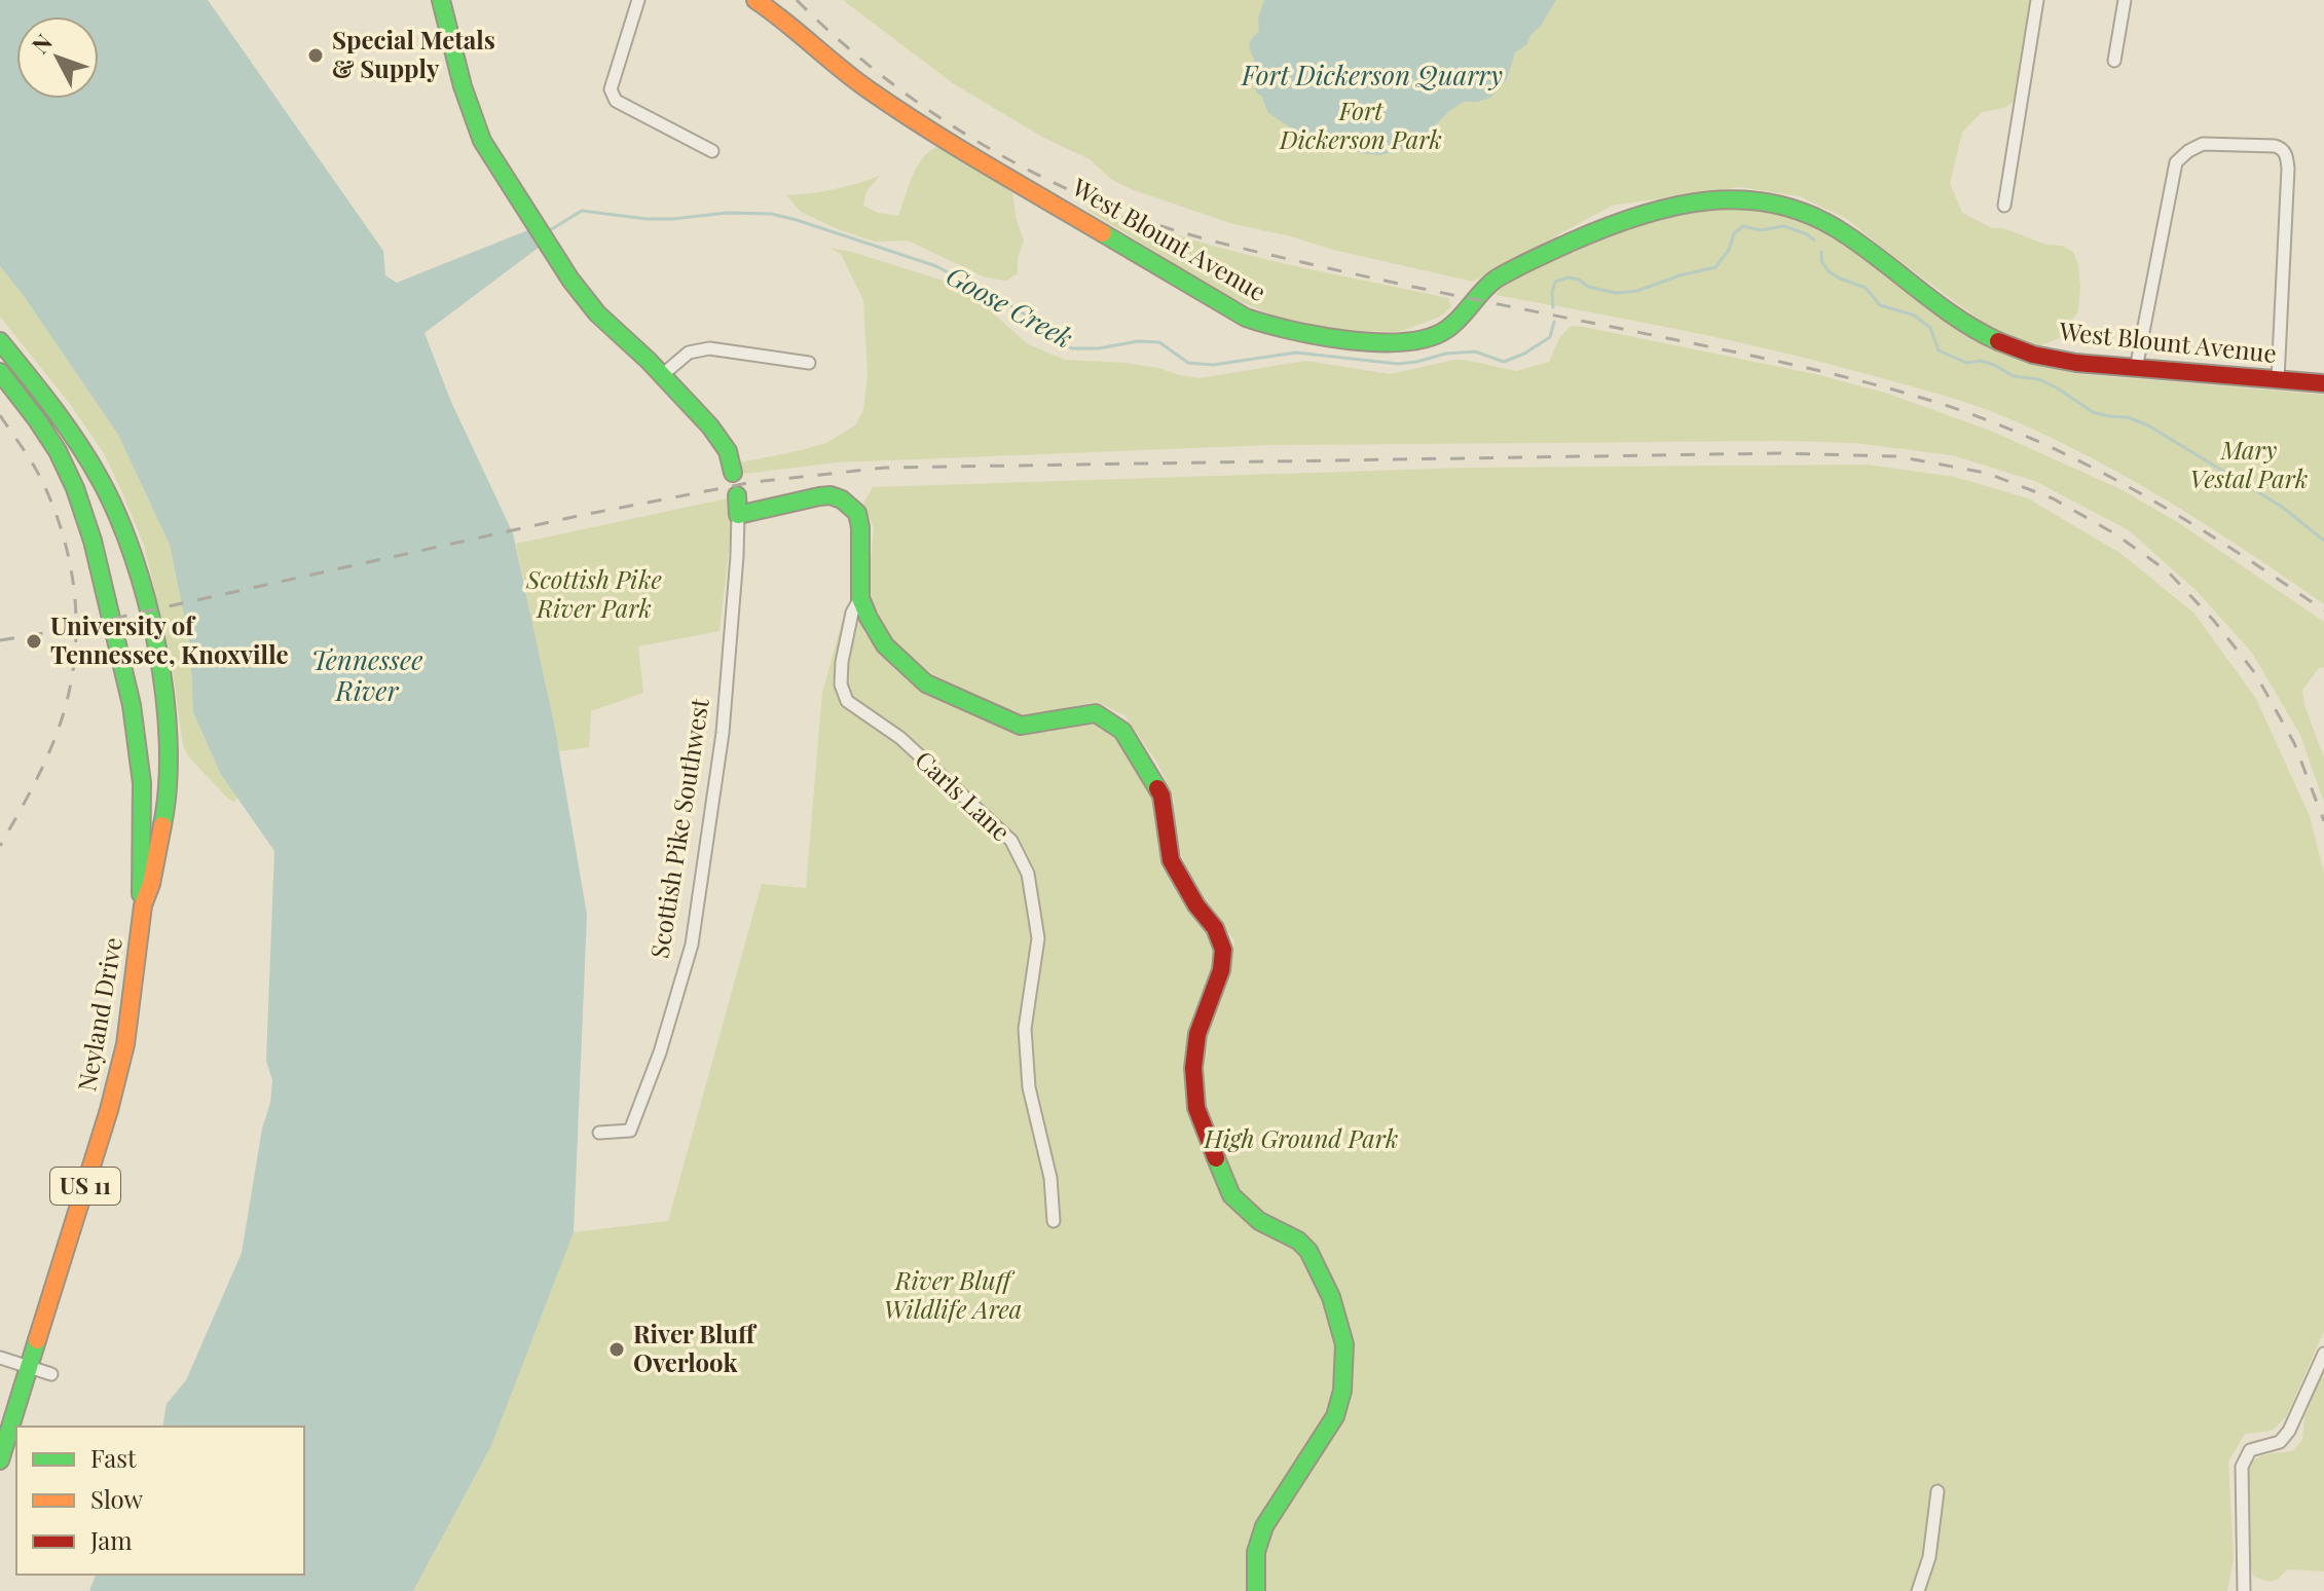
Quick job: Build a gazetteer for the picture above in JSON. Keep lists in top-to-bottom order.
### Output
{
  "streets": {
    "street": [
      "West Blount Avenue",
      "Carls Lane",
      "Scottish Pike Southwest",
      "Neyland Drive",
      "US 11"
    ]
  },
  "water": ["Fort Dickerson Quarry", "Goose Creek", "Tennessee River"],
  "parks": [
    "Fort Dickerson Park",
    "Mary Vestal Park",
    "Scottish Pike River Park",
    "High Ground Park",
    "River Bluff Wildlife Area"
  ],
  "places": ["Special Metals & Supply", "University of Tennessee, Knoxville", "River Bluff Overlook"],
  "legend": ["Fast", "Slow", "Jam"],
  "north": "top left"
}
